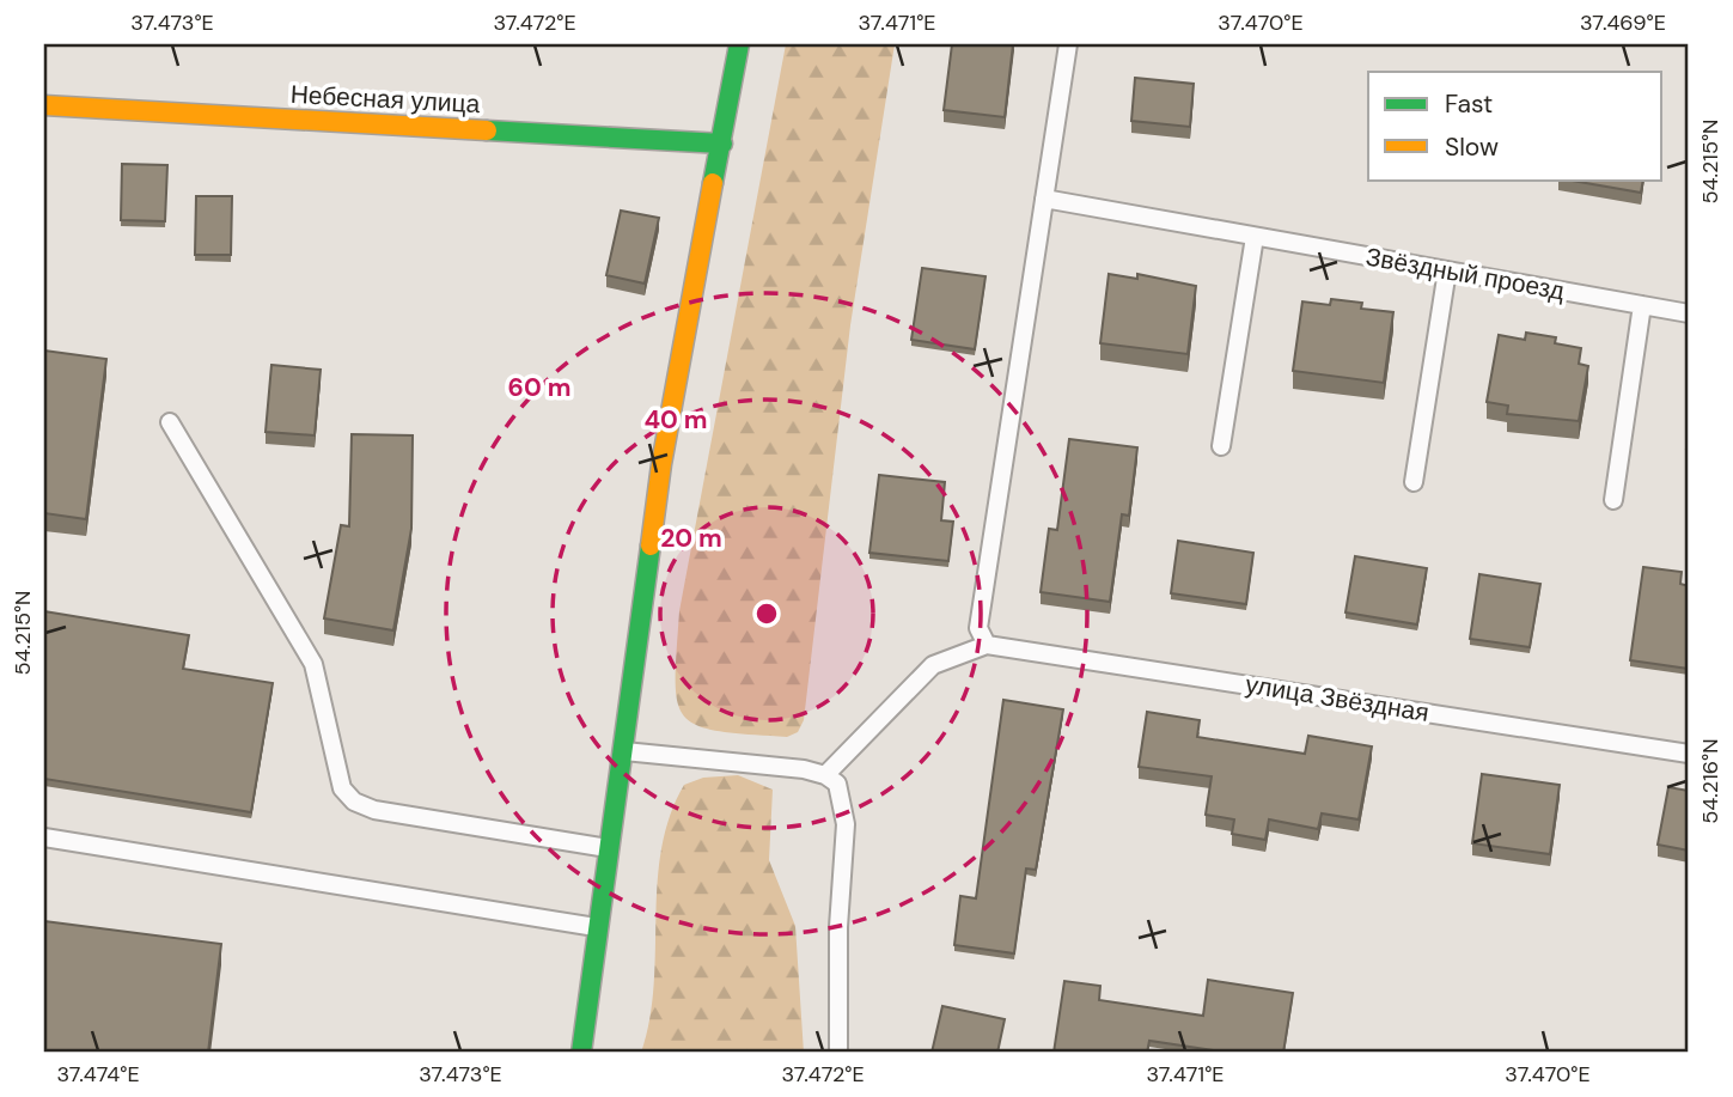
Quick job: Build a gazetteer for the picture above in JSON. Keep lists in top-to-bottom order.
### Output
{
  "streets": {
    "street": ["Небесная улица"],
    "lane": ["Звёздный проезд", "улица Звёздная"]
  },
  "legend": ["Fast", "Slow"],
  "coordinates": [
    "37.473°E",
    "37.472°E",
    "37.471°E",
    "37.470°E",
    "37.469°E",
    "54.215°N",
    "54.216°N",
    "37.474°E"
  ],
  "rings": ["60 m", "40 m", "20 m"]
}
